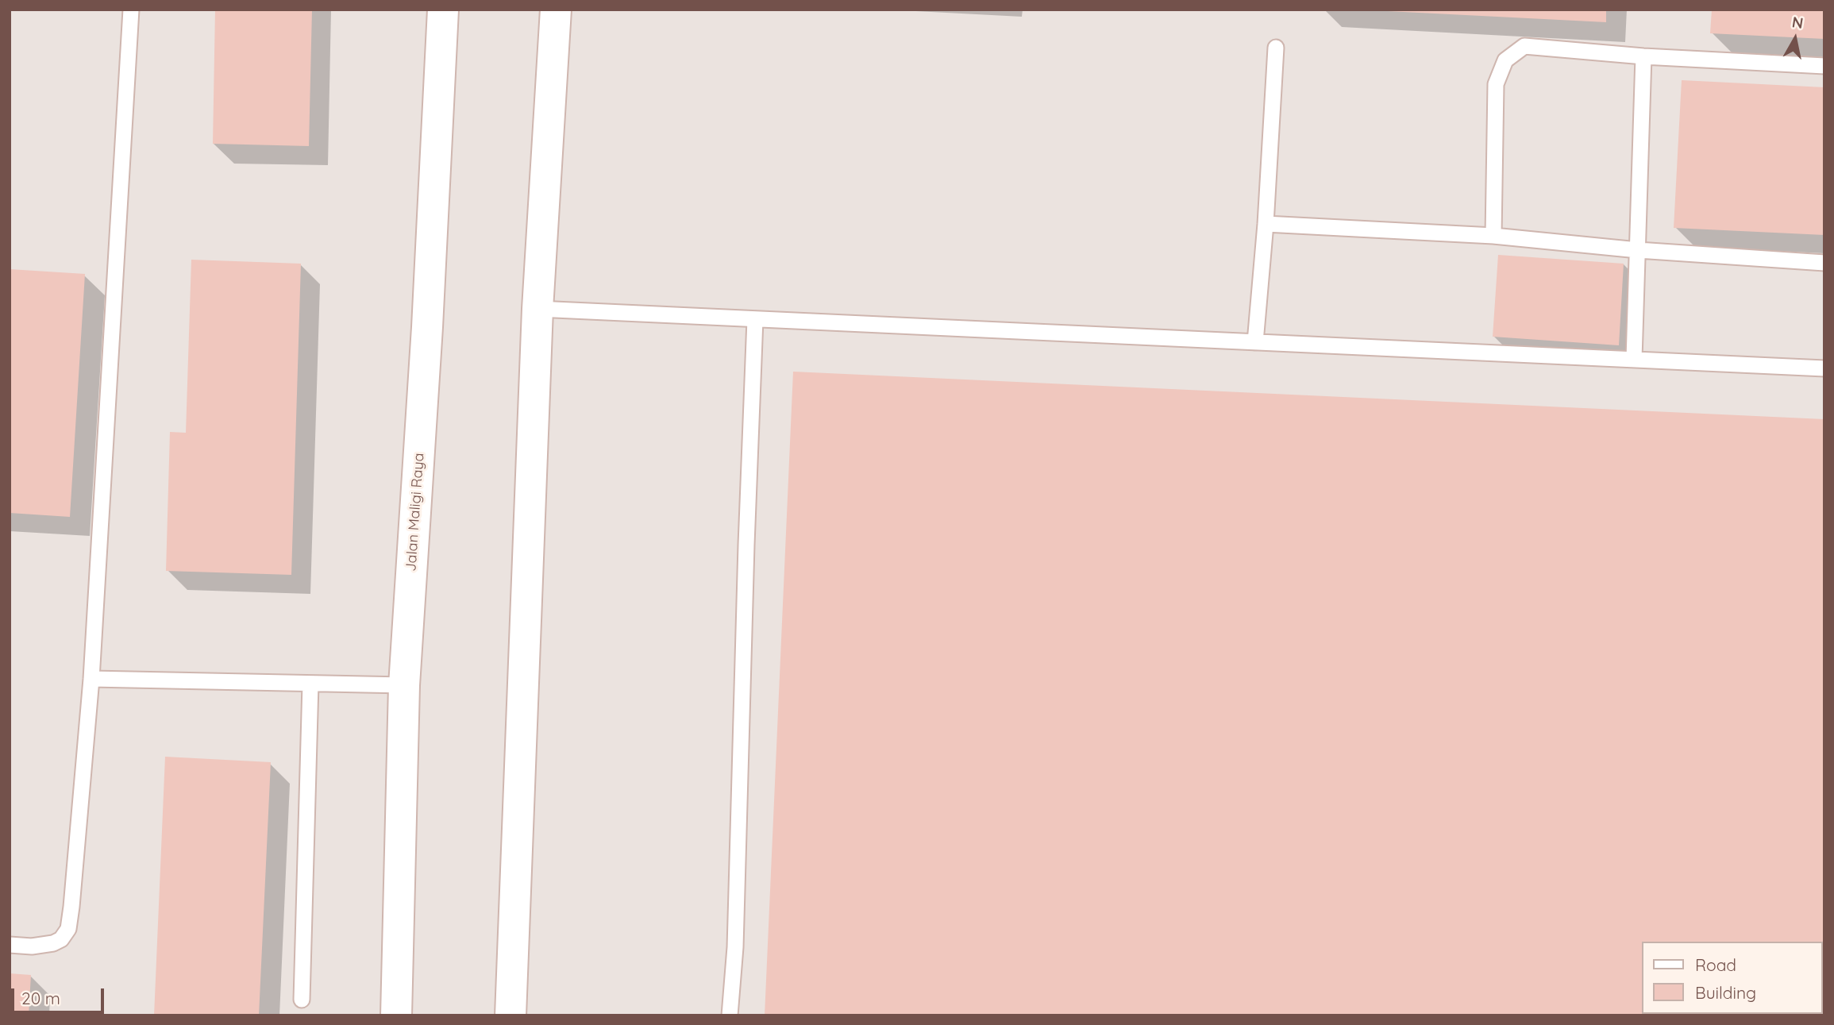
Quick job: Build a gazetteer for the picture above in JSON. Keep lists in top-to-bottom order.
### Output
{
  "streets": {
    "street": ["Jalan Maligi Raya"]
  },
  "legend": ["Road", "Building"],
  "scale_bar": "20 m",
  "north": "top"
}
